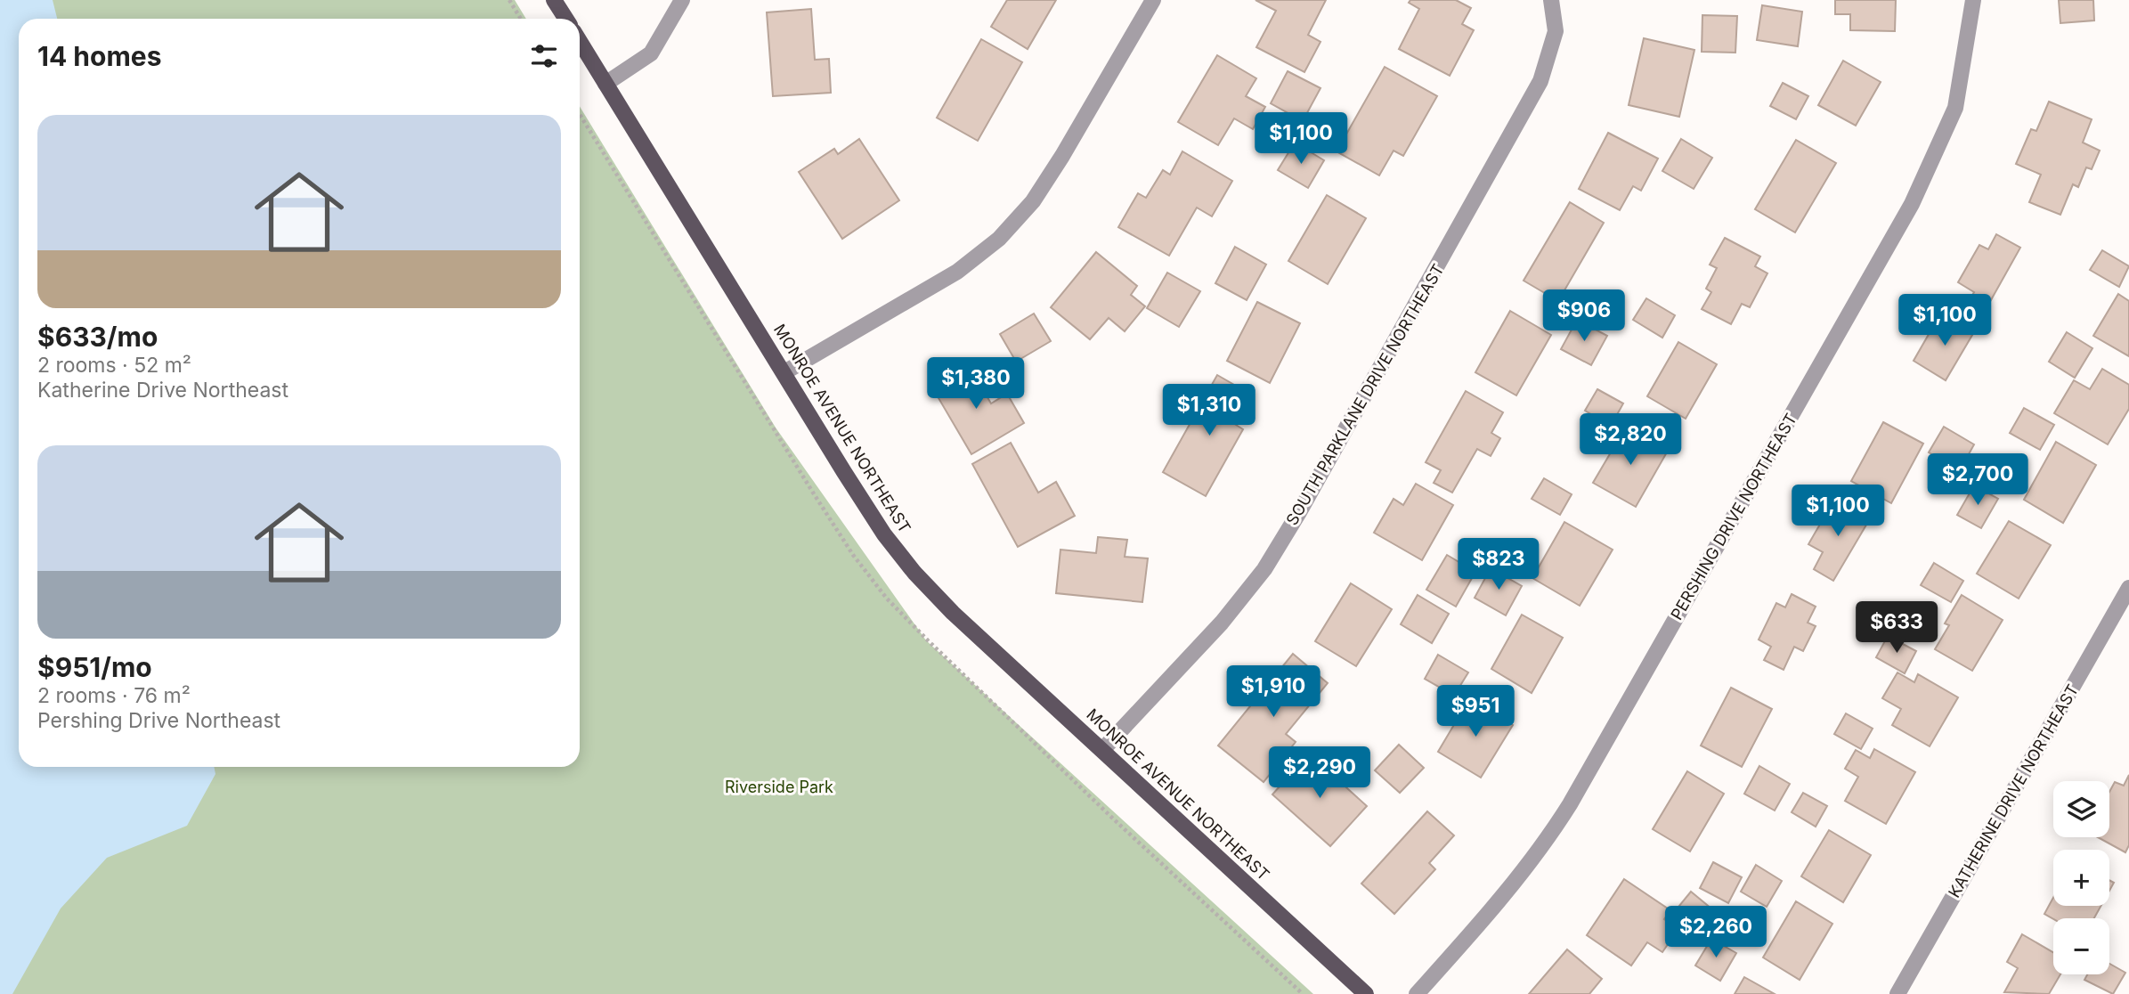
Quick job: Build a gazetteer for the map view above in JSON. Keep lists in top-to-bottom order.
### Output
{
  "streets": {
    "main road": ["MONROE AVENUE NORTHEAST"],
    "street": ["SOUTH PARKLANE DRIVE NORTHEAST", "PERSHING DRIVE NORTHEAST", "KATHERINE DRIVE NORTHEAST"]
  },
  "crossings": [
    ["SOUTH PARKLANE DRIVE NORTHEAST", "MONROE AVENUE NORTHEAST"]
  ],
  "parks": ["Riverside Park"],
  "page": {
    "heading": "14 homes",
    "list": [
      {
        "name": "$633/mo",
        "note": "2 rooms · 52 m² · Katherine Drive Northeast"
      },
      {
        "name": "$951/mo",
        "note": "2 rooms · 76 m² · Pershing Drive Northeast"
      }
    ],
    "price": [
      "$1,100",
      "$906",
      "$1,100",
      "$1,380",
      "$1,310",
      "$2,820",
      "$2,700",
      "$1,100",
      "$823",
      "$633",
      "$1,910",
      "$951",
      "$2,290",
      "$2,260"
    ],
    "map_buttons": ["+", "−"]
  }
}
